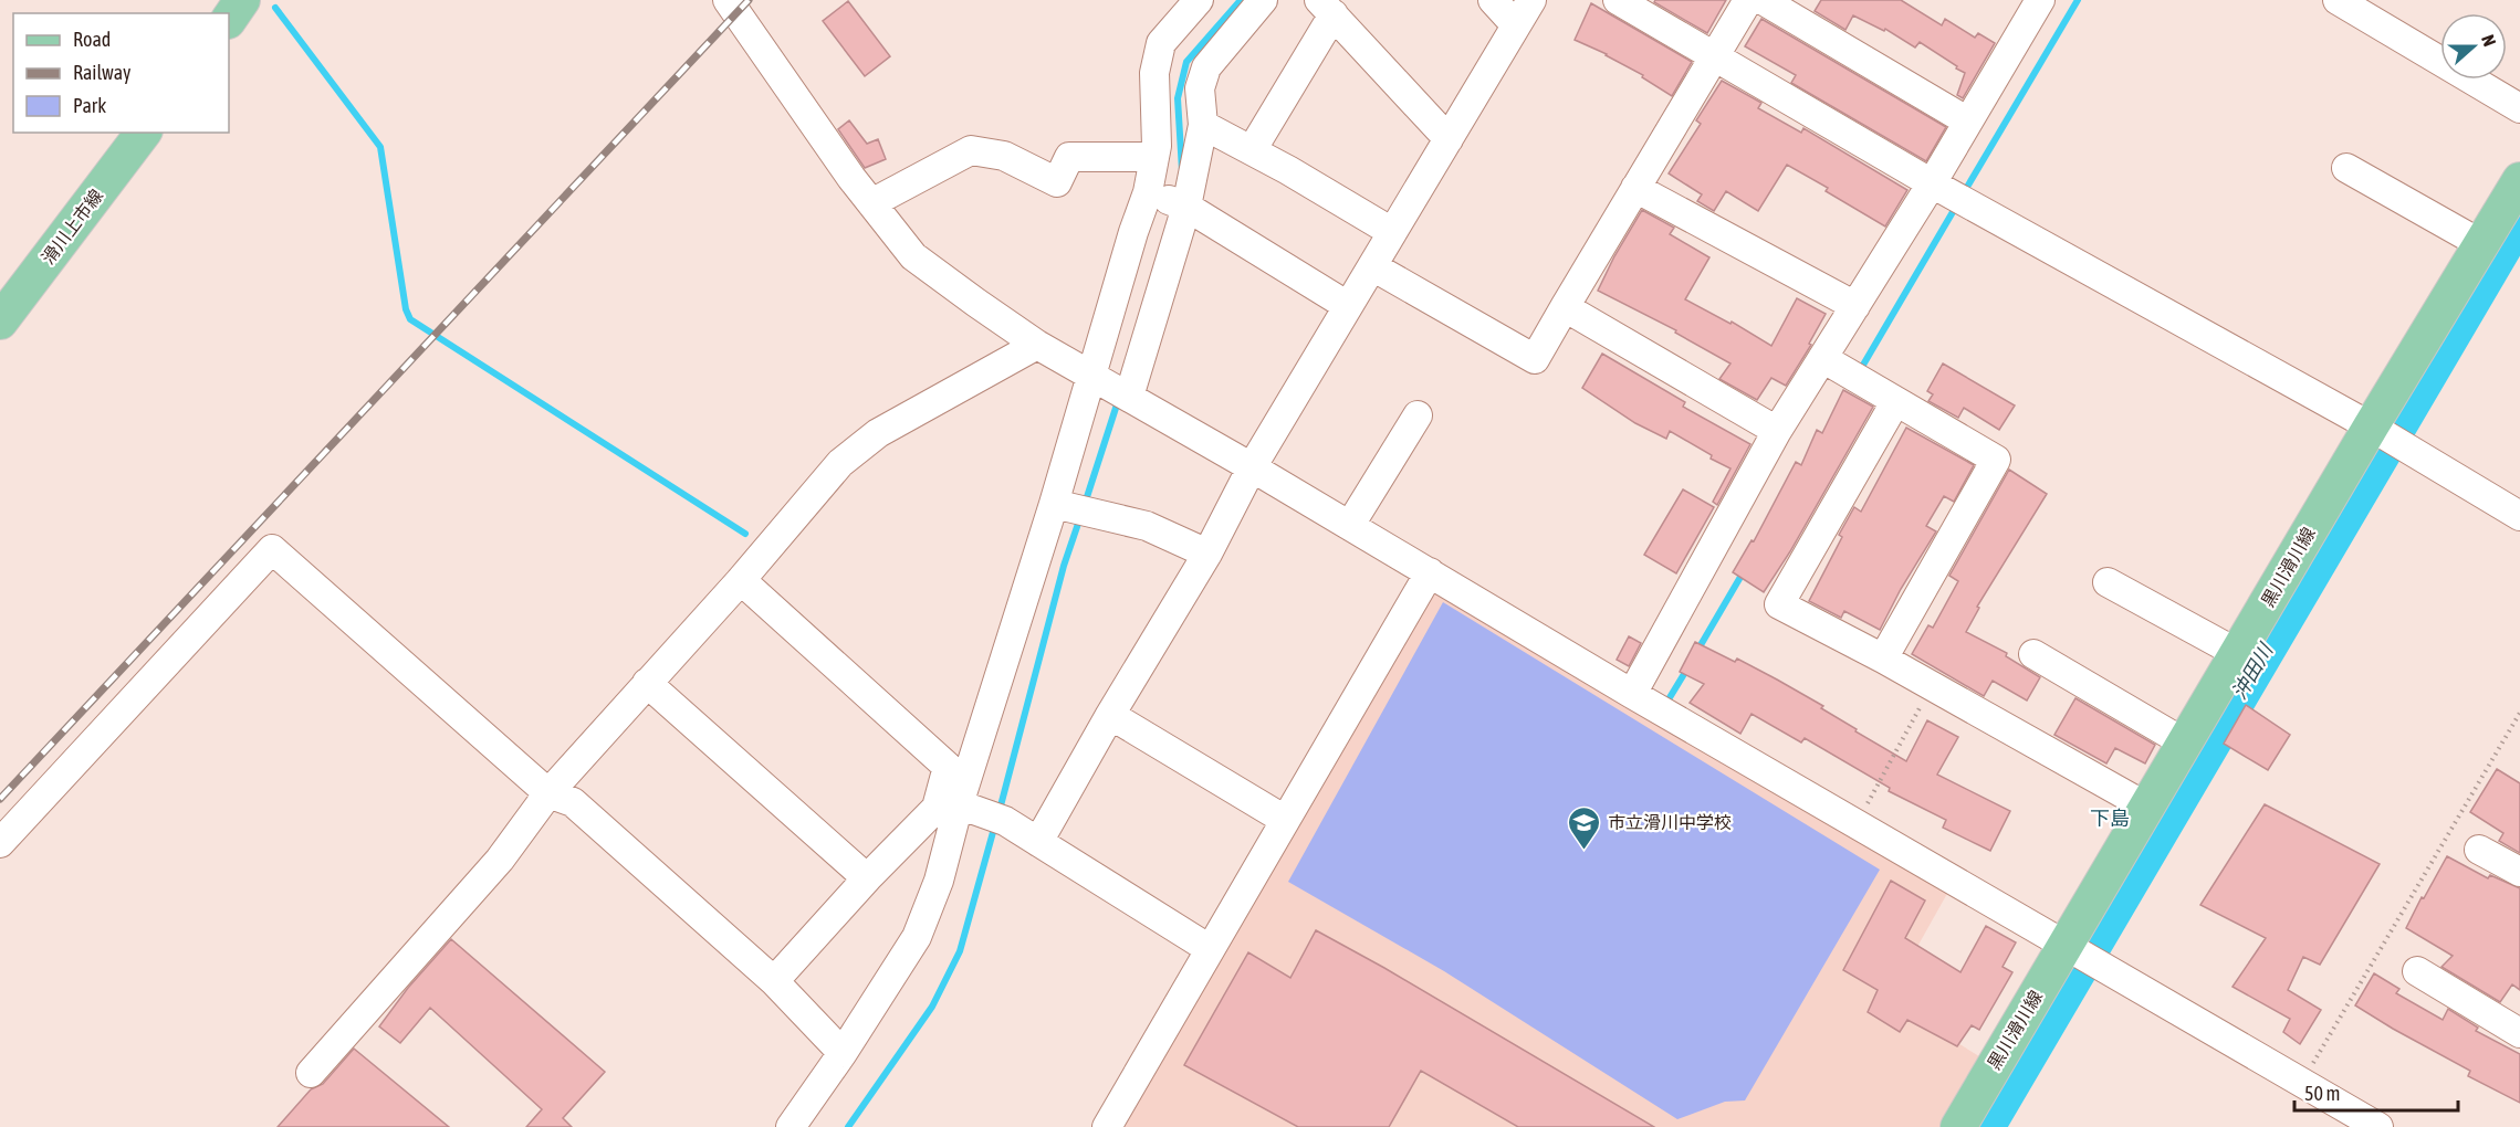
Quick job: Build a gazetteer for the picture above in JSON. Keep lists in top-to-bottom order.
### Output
{
  "streets": {
    "main road": ["滑川上市線", "黒川滑川線"]
  },
  "districts": ["下島"],
  "water": ["沖田川"],
  "places": {
    "school or university": ["市立滑川中学校"]
  },
  "legend": ["Road", "Railway", "Park"],
  "scale_bar": "50 m",
  "north": "right"
}
